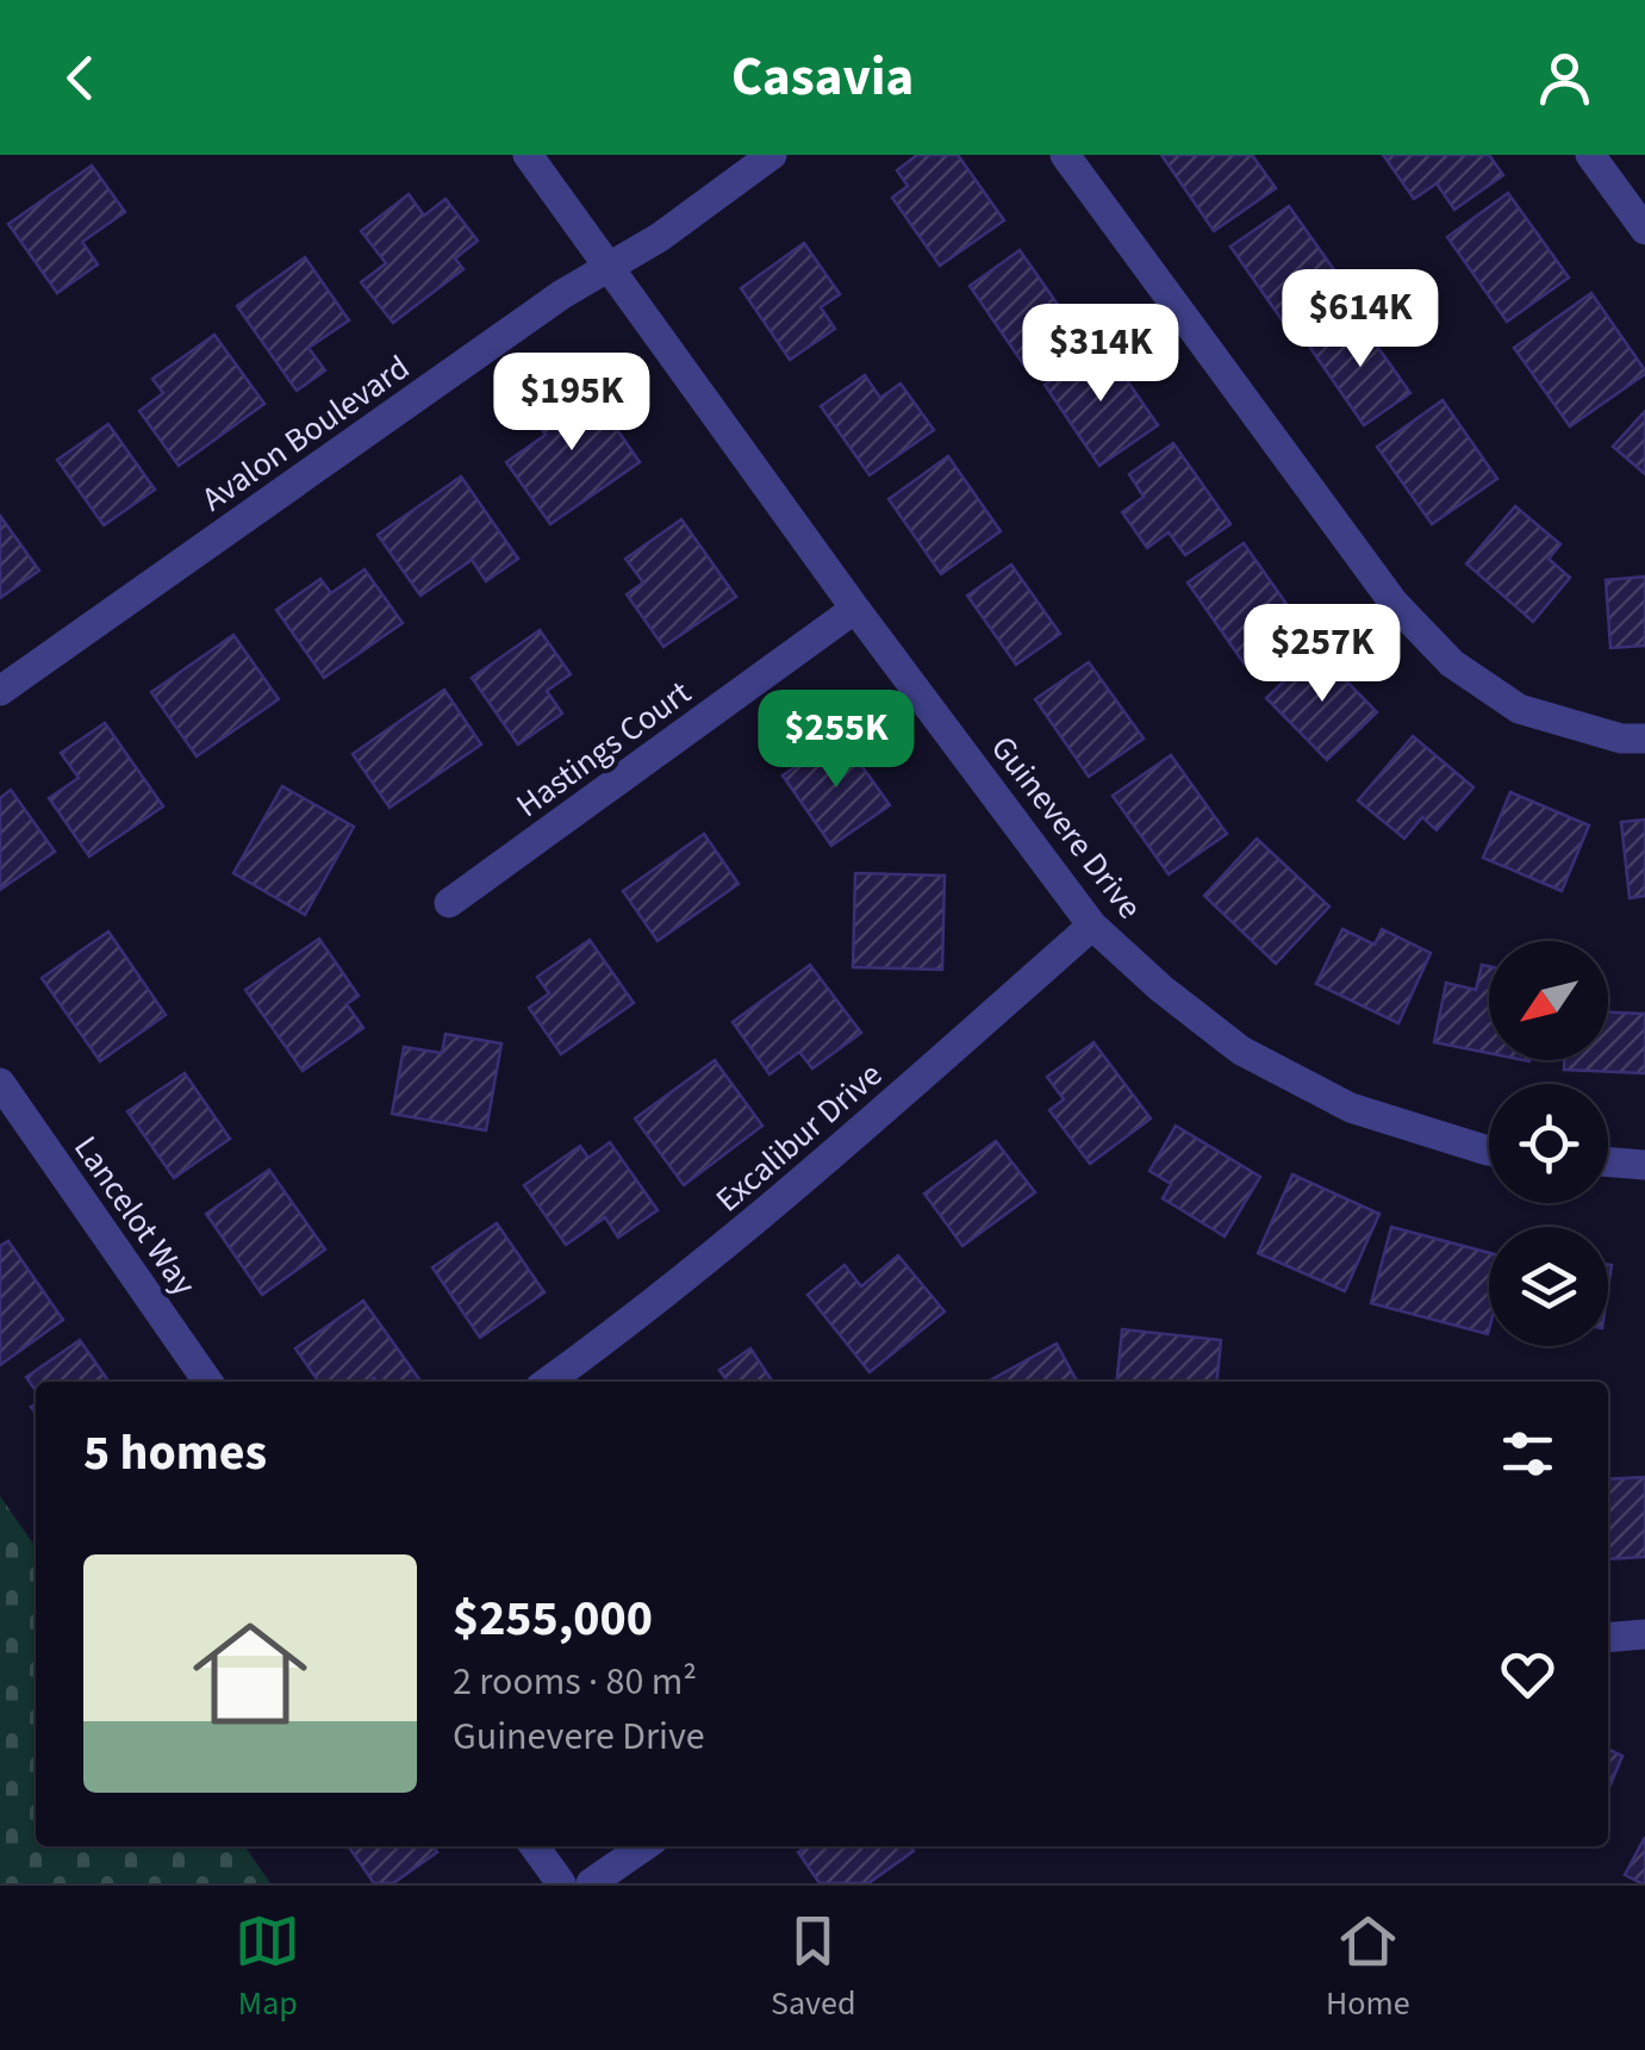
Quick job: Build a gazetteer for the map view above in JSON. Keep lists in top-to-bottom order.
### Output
{
  "streets": {
    "street": [
      "Avalon Boulevard",
      "Hastings Court",
      "Guinevere Drive",
      "Excalibur Drive",
      "Lancelot Way"
    ]
  },
  "crossings": [
    ["Avalon Boulevard", "Guinevere Drive"],
    ["Hastings Court", "Guinevere Drive"],
    ["Guinevere Drive", "Excalibur Drive"]
  ],
  "north": "bottom left",
  "page": {
    "header": "Casavia",
    "price": [
      "$614K",
      "$314K",
      "$195K",
      "$257K",
      "$255K"
    ],
    "heading": "5 homes",
    "list": [
      {
        "name": "$255,000",
        "note": "2 rooms · 80 m² · Guinevere Drive"
      }
    ],
    "tabs": ["Map", "Saved", "Home"]
  }
}
